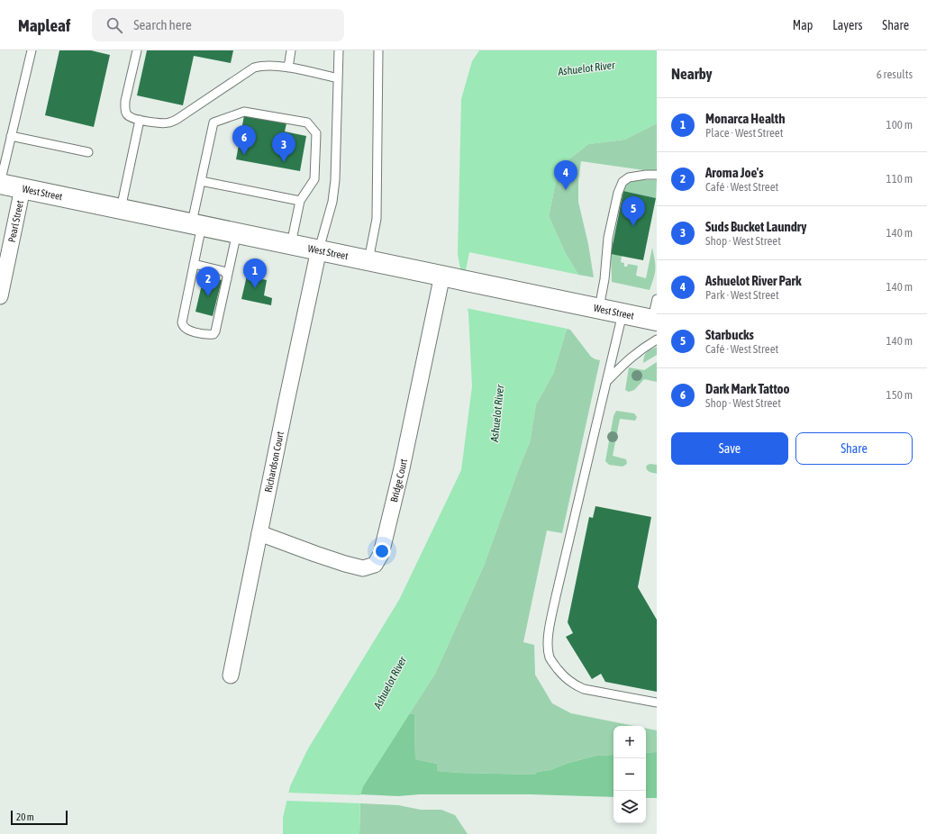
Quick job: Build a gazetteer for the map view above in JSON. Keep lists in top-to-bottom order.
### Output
{
  "streets": {
    "street": [
      "West Street",
      "Pearl Street",
      "Richardson Court",
      "Bridge Court"
    ]
  },
  "crossings": [
    ["West Street", "Pearl Street"],
    ["West Street", "Richardson Court"],
    ["West Street", "Bridge Court"],
    ["Richardson Court", "Bridge Court"]
  ],
  "water": ["Ashuelot River"],
  "scale_bar": "20 m",
  "page": {
    "header": "Mapleaf",
    "search": "Search here",
    "nav": ["Map", "Layers", "Share"],
    "heading": ["Nearby", "6 results"],
    "list": [
      {
        "mark": "1",
        "name": "Monarca Health",
        "note": "Place · West Street",
        "value": "100 m"
      },
      {
        "mark": "2",
        "name": "Aroma Joe's",
        "note": "Café · West Street",
        "value": "110 m"
      },
      {
        "mark": "3",
        "name": "Suds Bucket Laundry",
        "note": "Shop · West Street",
        "value": "140 m"
      },
      {
        "mark": "4",
        "name": "Ashuelot River Park",
        "note": "Park · West Street",
        "value": "140 m"
      },
      {
        "mark": "5",
        "name": "Starbucks",
        "note": "Café · West Street",
        "value": "140 m"
      },
      {
        "mark": "6",
        "name": "Dark Mark Tattoo",
        "note": "Shop · West Street",
        "value": "150 m"
      }
    ],
    "pins": [
      "6",
      "3",
      "4",
      "5",
      "1",
      "2"
    ],
    "buttons": ["Save", "Share"],
    "map_buttons": ["+", "−"],
    "scale": "20 m"
  }
}
